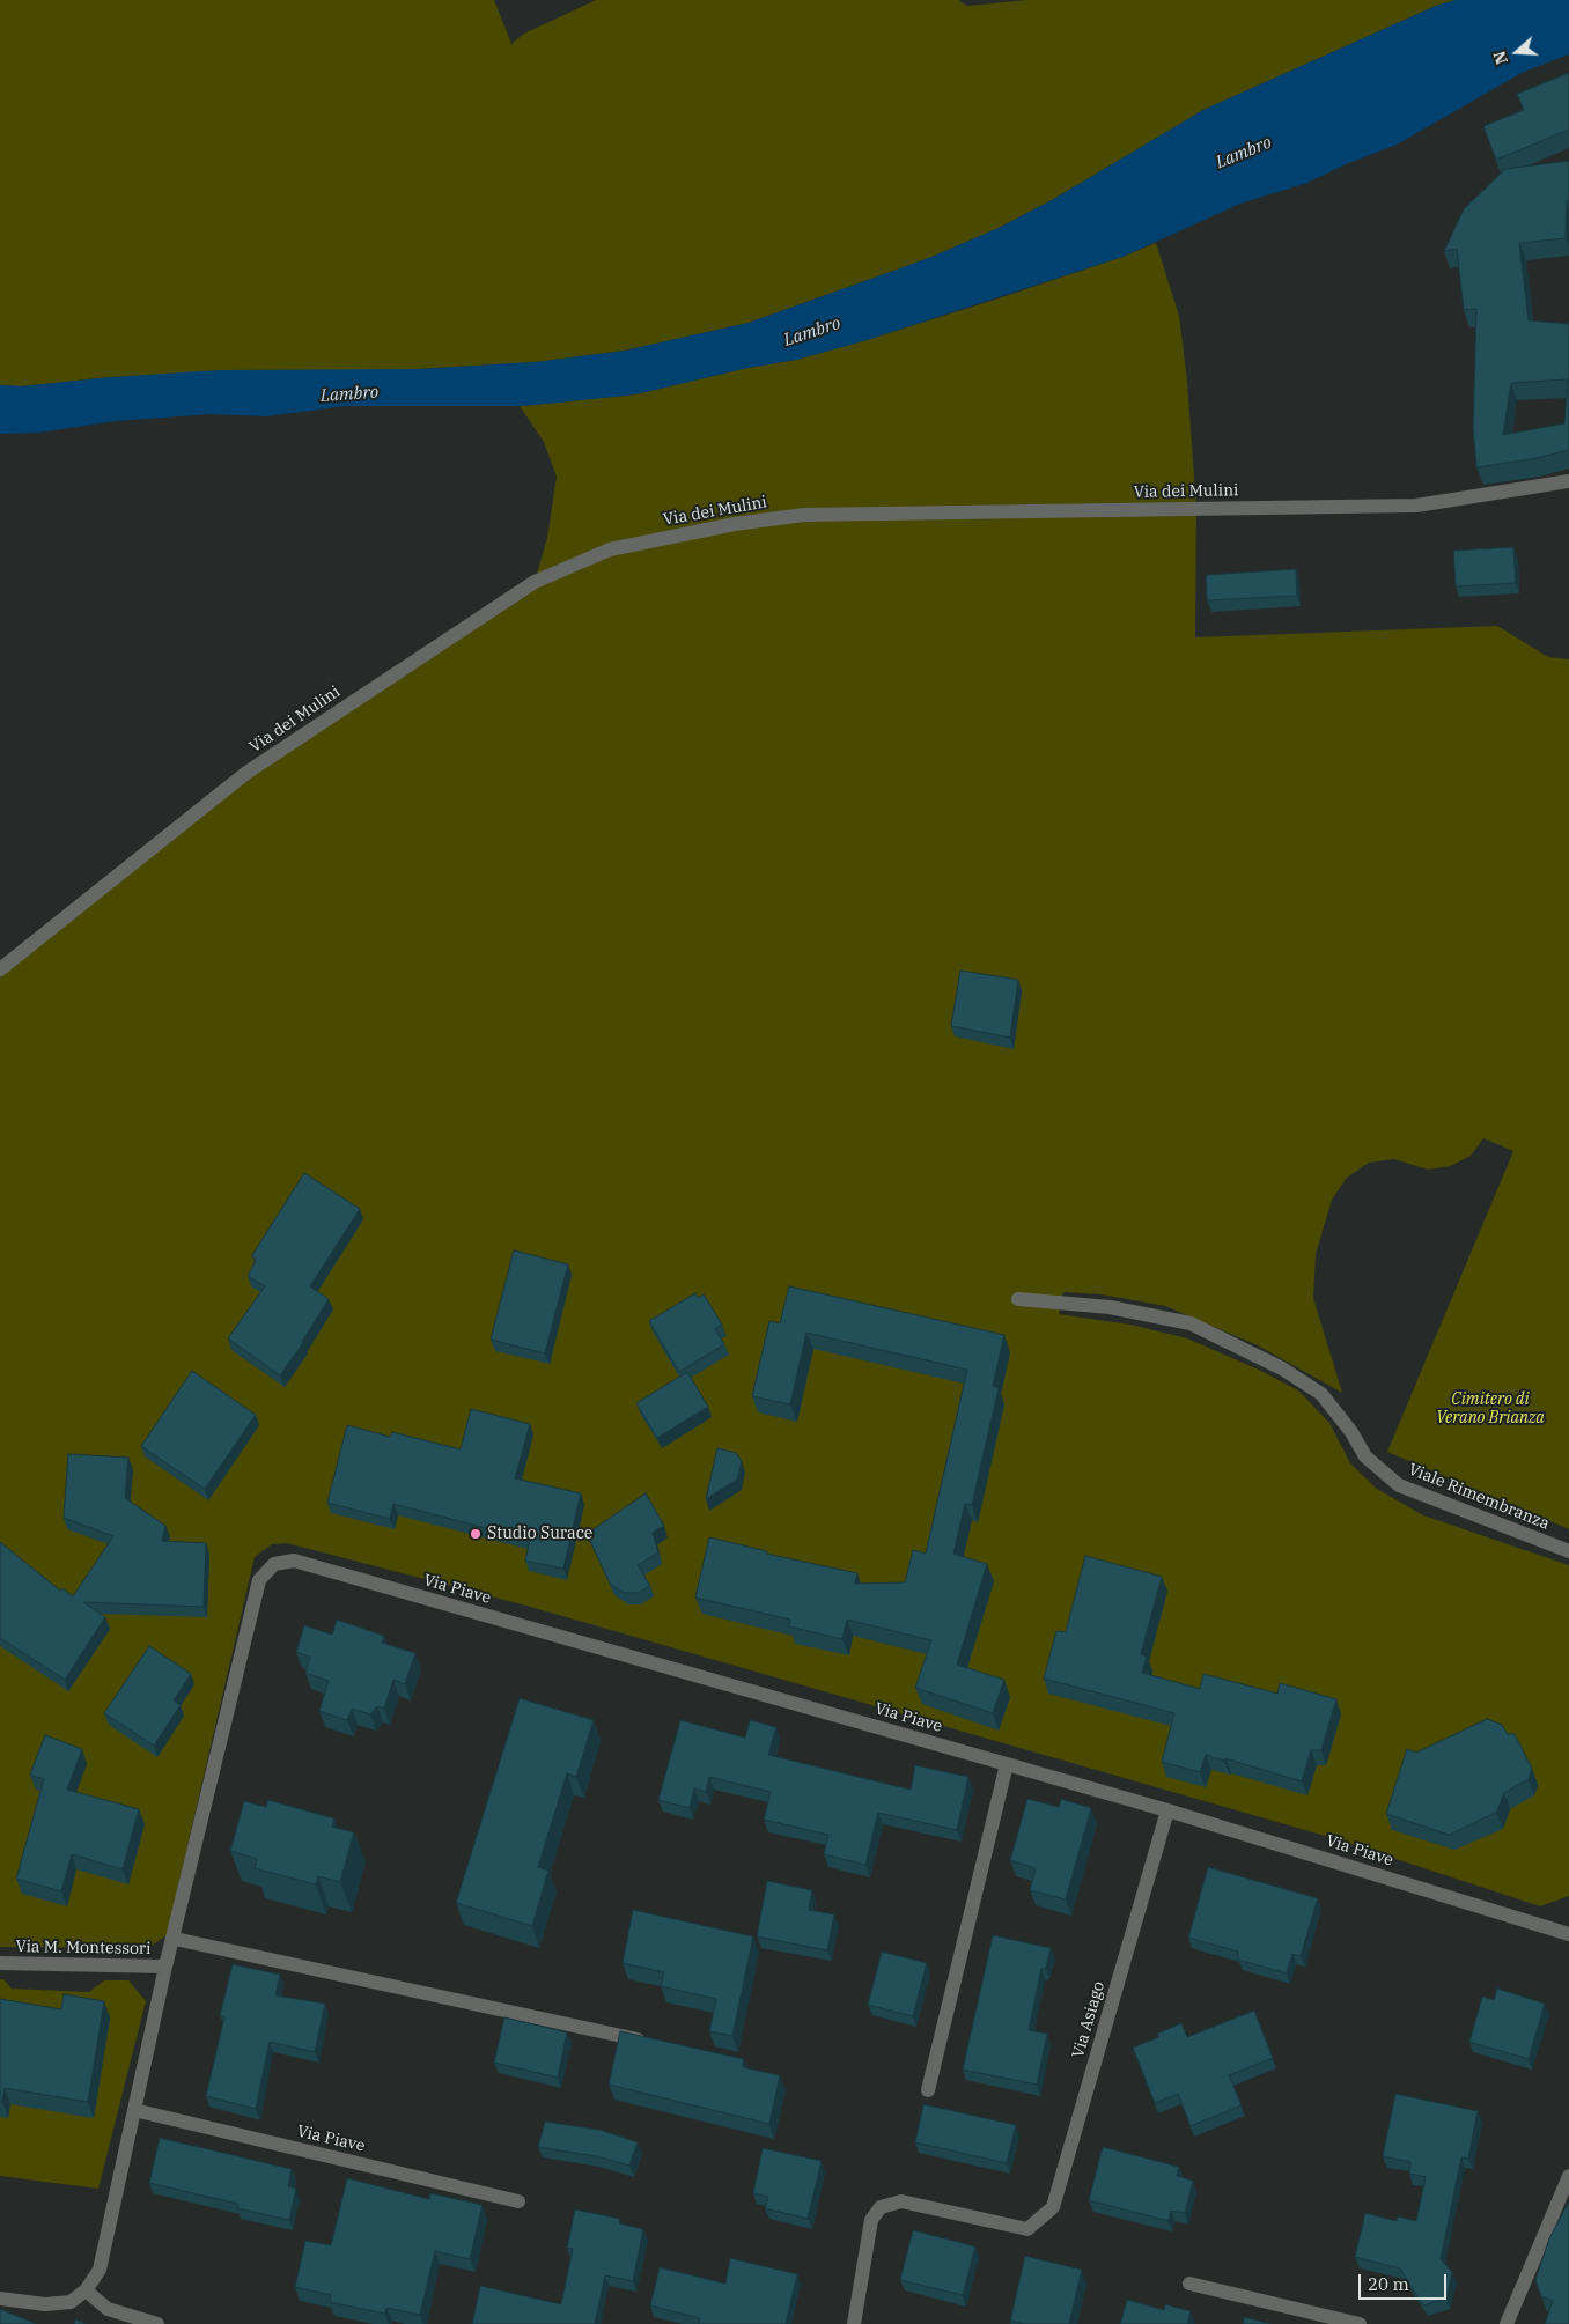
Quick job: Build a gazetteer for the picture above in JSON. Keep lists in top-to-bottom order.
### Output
{
  "streets": {
    "street": [
      "Via dei Mulini",
      "Viale Rimembranza",
      "Via Piave",
      "Via M. Montessori",
      "Via Asiago"
    ]
  },
  "crossings": [
    ["Via Piave", "Via M. Montessori"],
    ["Via Piave", "Via Asiago"]
  ],
  "water": ["Lambro"],
  "parks": ["Cimitero di Verano Brianza"],
  "places": ["Studio Surace"],
  "scale_bar": "20 m",
  "north": "left"
}
